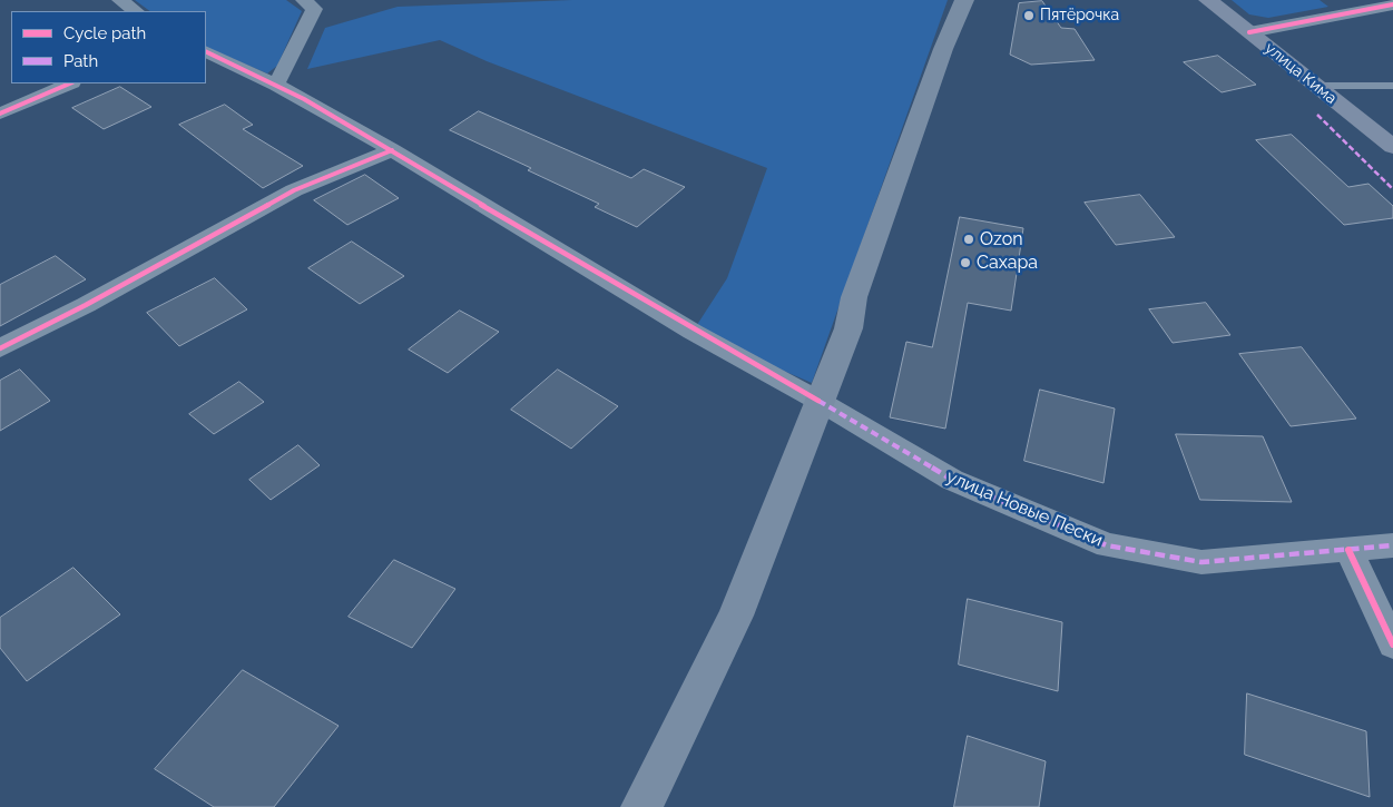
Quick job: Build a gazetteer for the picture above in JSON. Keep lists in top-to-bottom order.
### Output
{
  "streets": {
    "main road": ["улица Кима"],
    "street": ["улица Новые Пески"]
  },
  "places": ["Пятёрочка", "Ozon", "Сахара"],
  "legend": ["Cycle path", "Path"]
}
